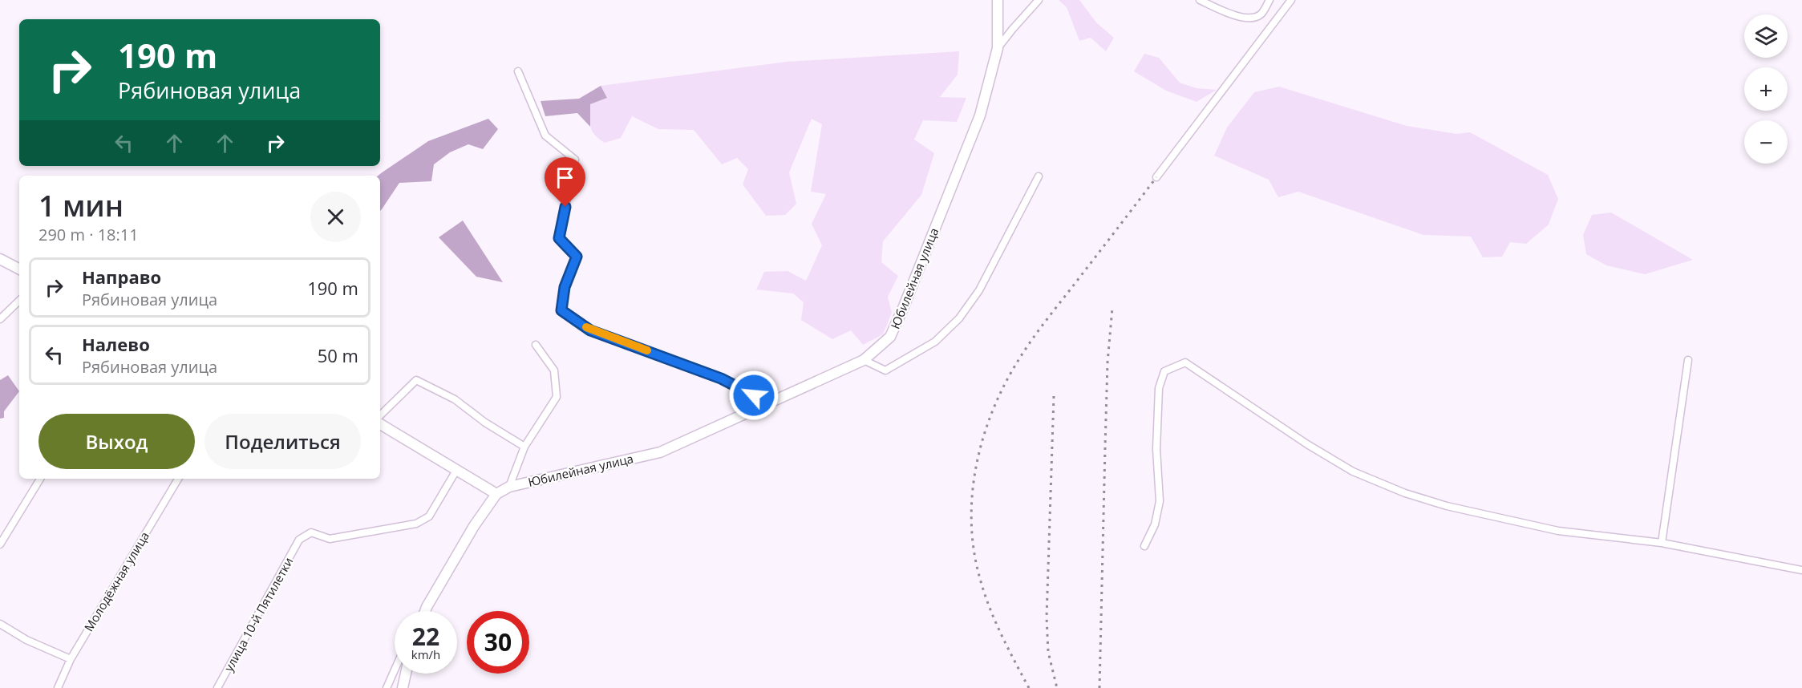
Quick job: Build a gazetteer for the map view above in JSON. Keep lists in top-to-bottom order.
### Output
{
  "streets": {
    "street": ["Юбилейная улица", "Молодёжная улица", "улица 10-й Пятилетки"]
  },
  "page": {
    "map_buttons": ["+", "−"],
    "turn": ["190 m", "Рябиновая улица"],
    "heading": ["1 мин", "290 m · 18:11"],
    "list": [
      {
        "name": "Направо",
        "note": "Рябиновая улица",
        "value": "190 m"
      },
      {
        "name": "Налево",
        "note": "Рябиновая улица",
        "value": "50 m"
      }
    ],
    "buttons": ["Выход", "Поделиться"],
    "speed": "22 km/h",
    "limit": "30"
  }
}
